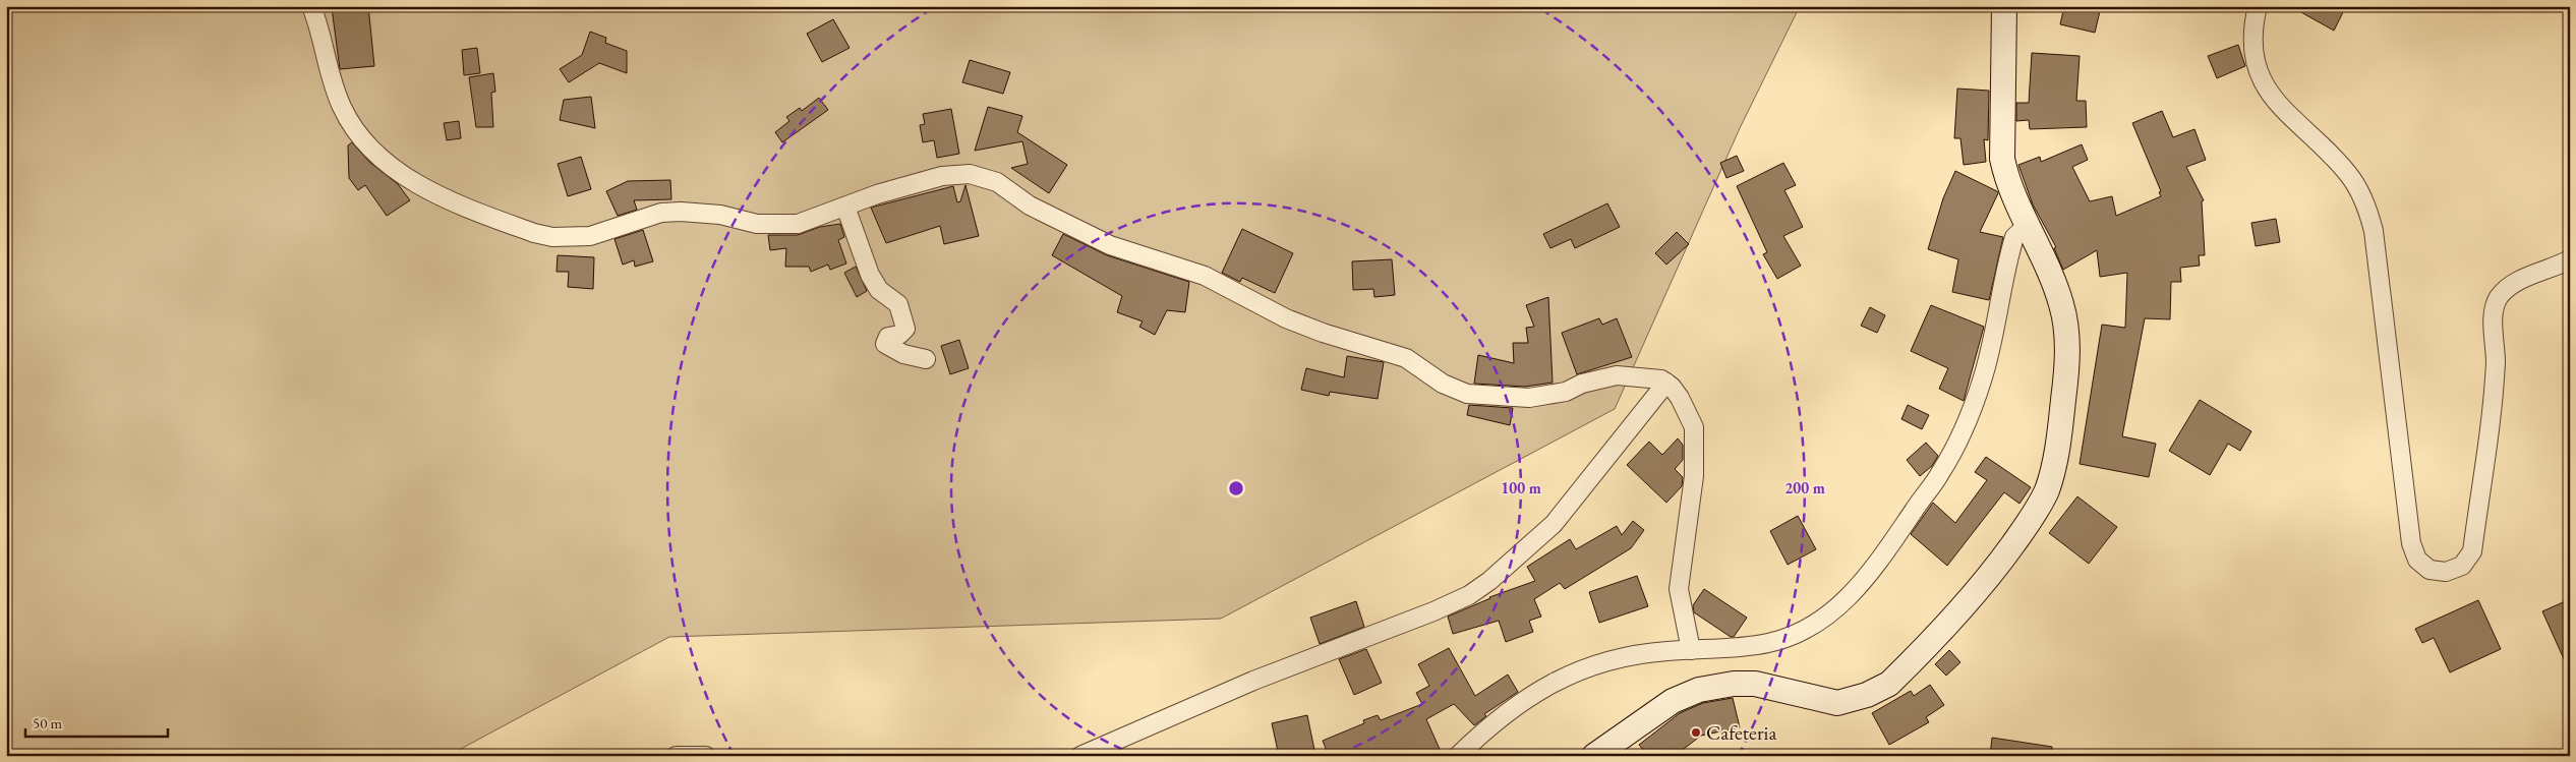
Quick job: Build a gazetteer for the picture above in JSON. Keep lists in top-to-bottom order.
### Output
{
  "places": ["Cafeteria"],
  "scale_bar": "50 m",
  "rings": ["100 m", "200 m"]
}
